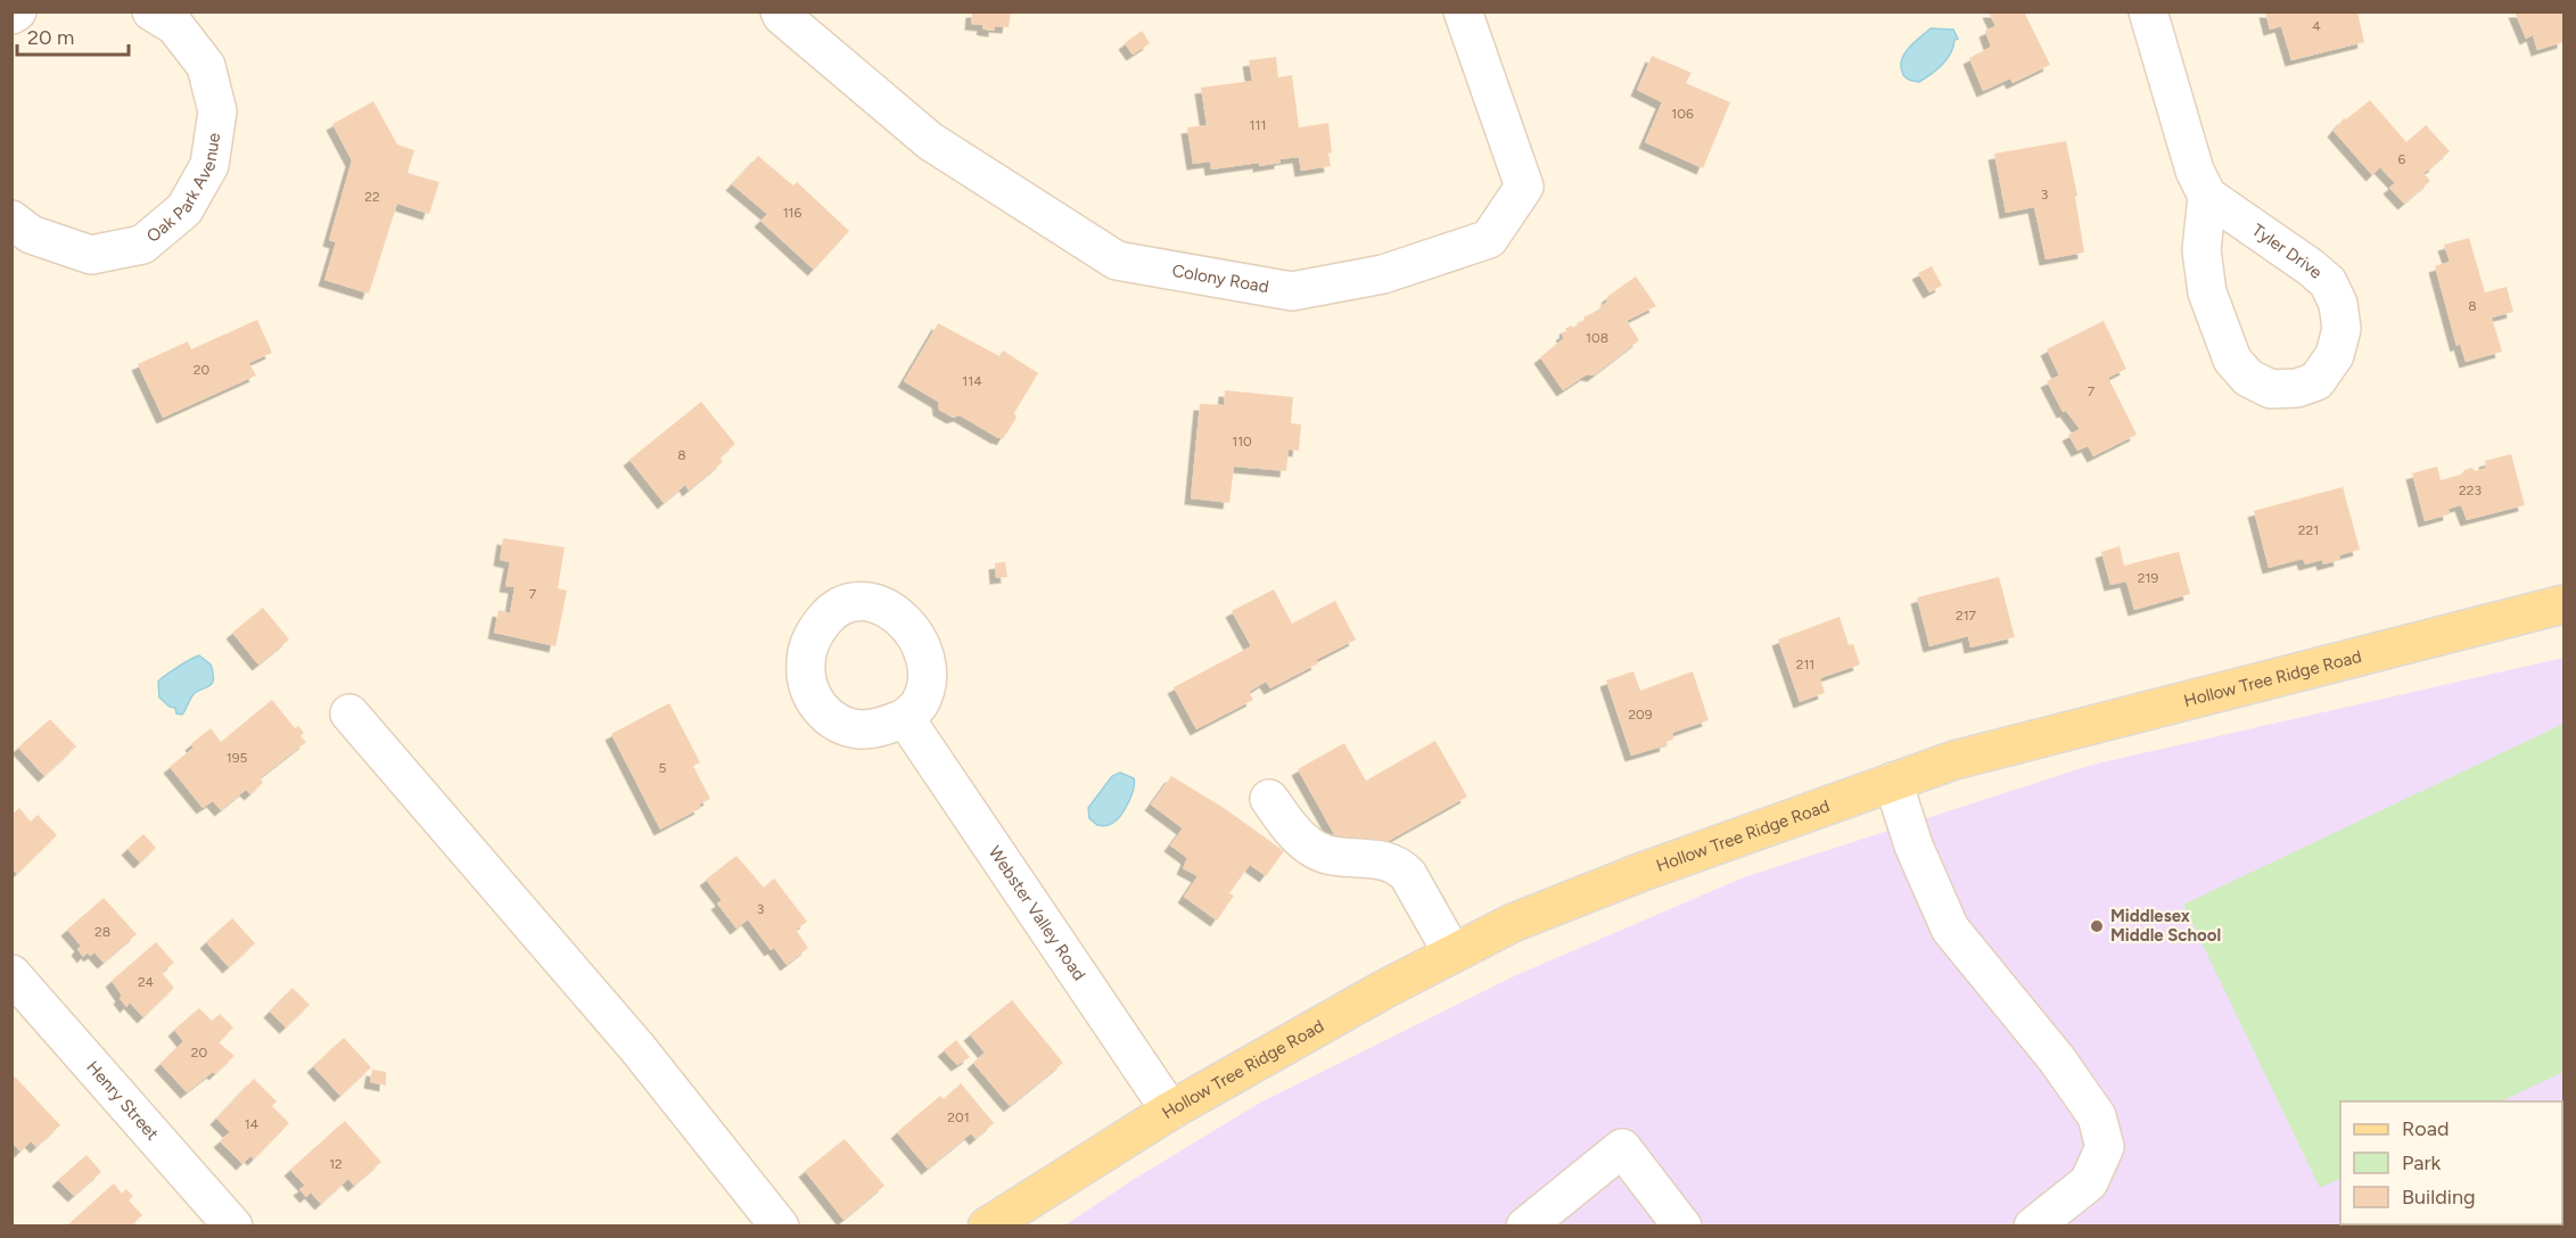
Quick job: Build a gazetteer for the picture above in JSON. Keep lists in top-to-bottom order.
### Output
{
  "streets": {
    "main road": ["Hollow Tree Ridge Road"],
    "street": [
      "Oak Park Avenue",
      "Tyler Drive",
      "Colony Road",
      "Webster Valley Road",
      "Henry Street"
    ]
  },
  "crossings": [
    ["Hollow Tree Ridge Road", "Webster Valley Road"]
  ],
  "places": ["Middlesex Middle School"],
  "house_numbers": [
    "4",
    "106",
    "111",
    "6",
    "3",
    "22",
    "116",
    "8",
    "108",
    "20",
    "114",
    "7",
    "110",
    "8",
    "223",
    "221",
    "219",
    "7",
    "217",
    "211",
    "209",
    "195",
    "5",
    "3",
    "28",
    "24",
    "20",
    "201",
    "14",
    "12"
  ],
  "legend": ["Road", "Park", "Building"],
  "scale_bar": "20 m"
}
